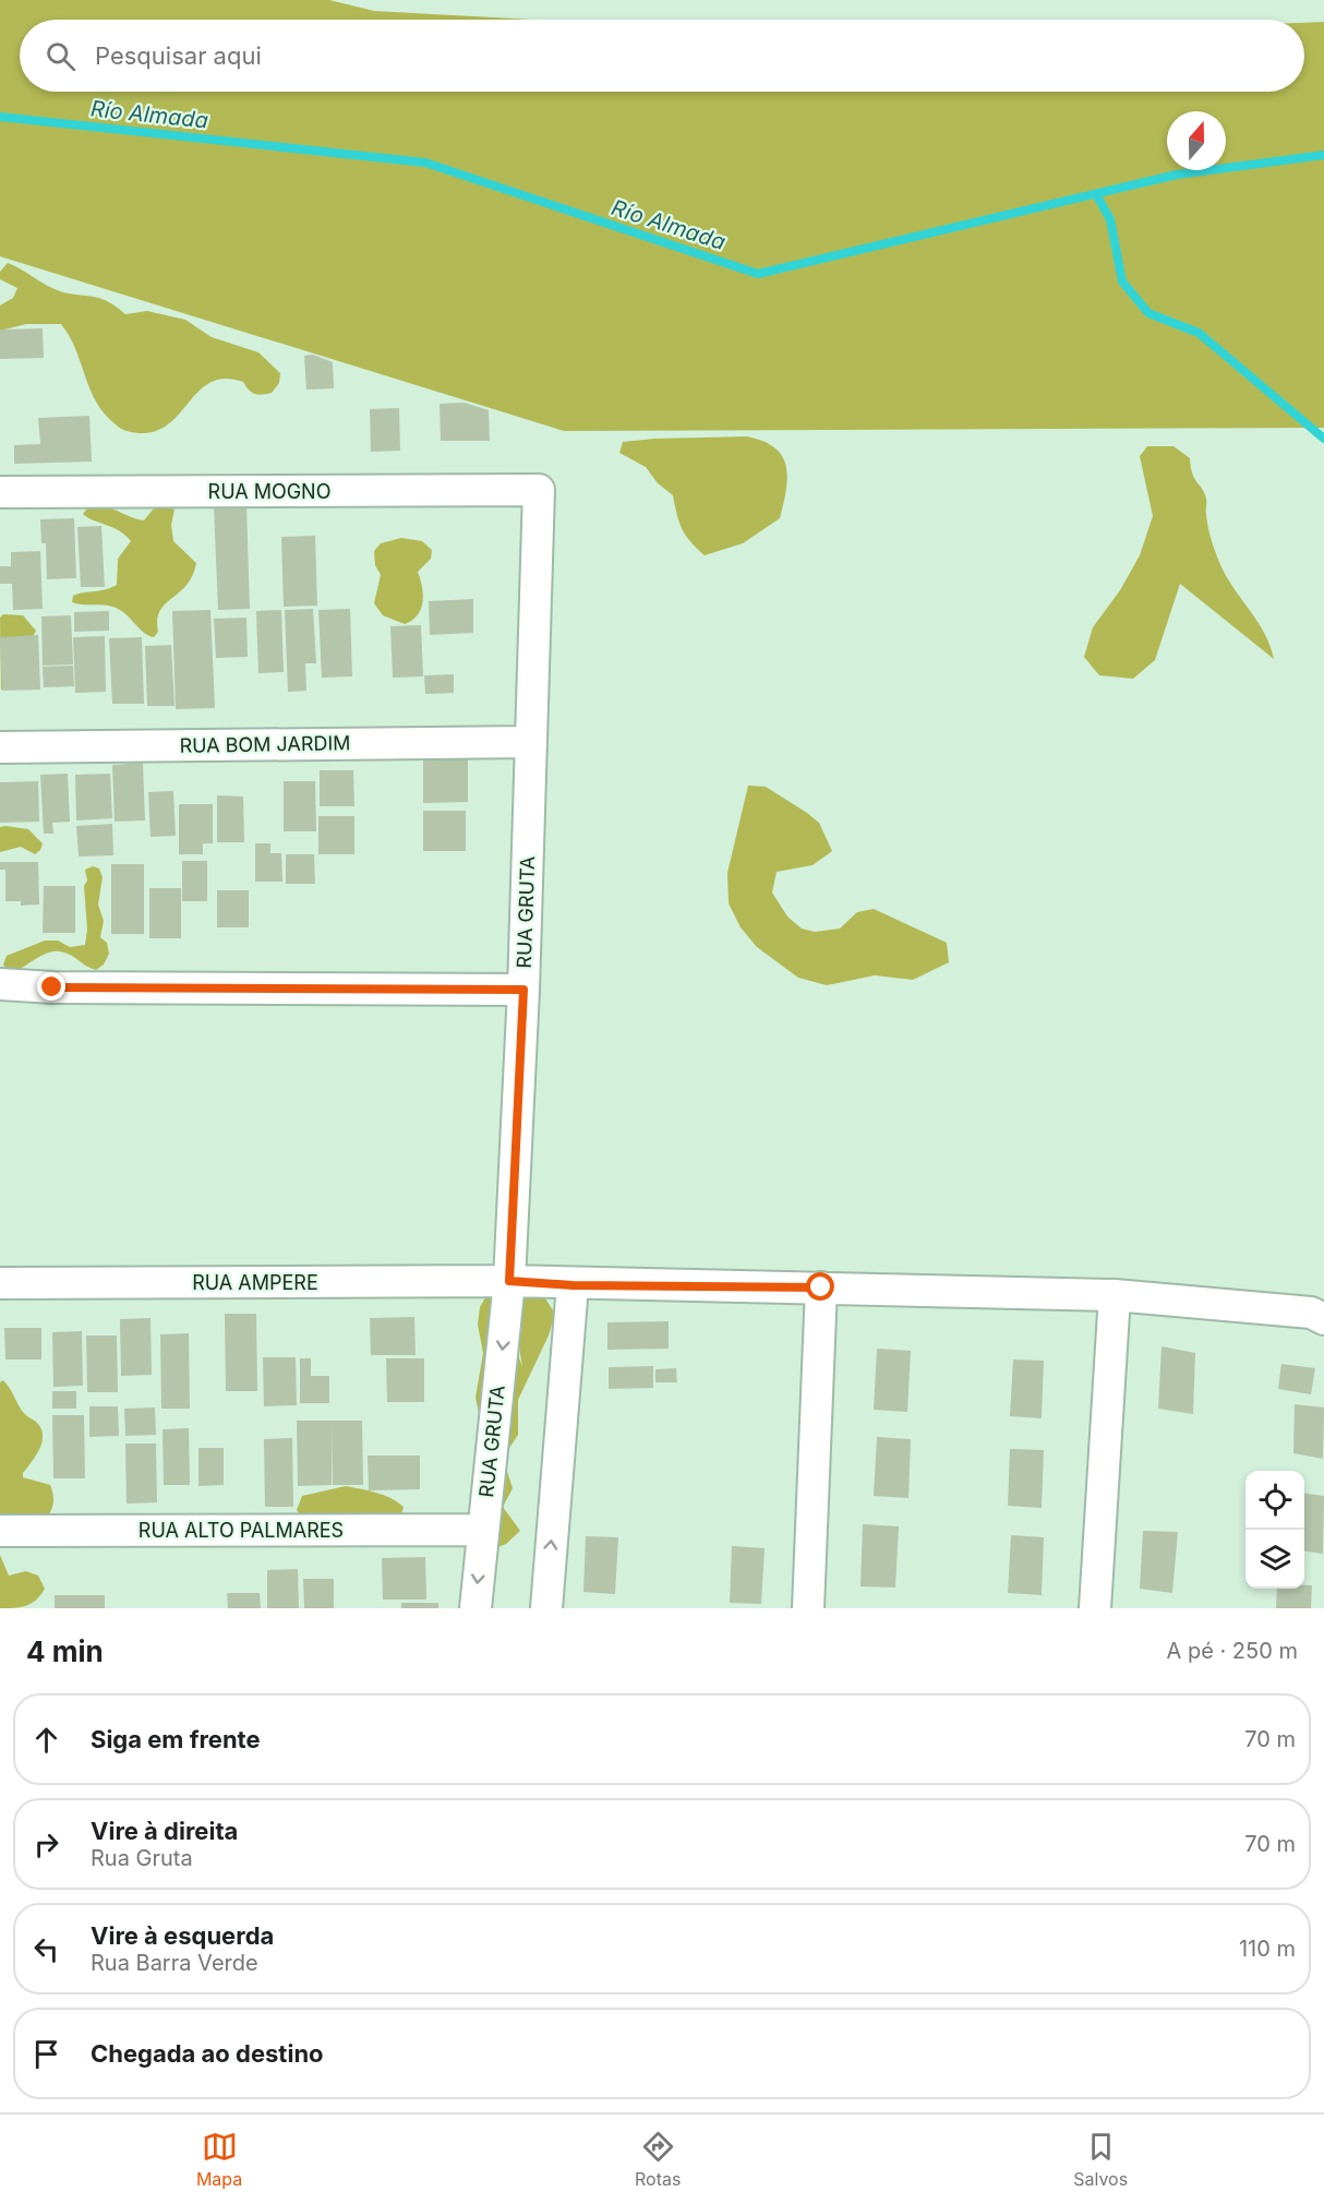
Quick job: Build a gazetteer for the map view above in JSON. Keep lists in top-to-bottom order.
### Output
{
  "streets": {
    "street": [
      "RUA MOGNO",
      "RUA BOM JARDIM",
      "RUA GRUTA",
      "RUA AMPERE",
      "RUA ALTO PALMARES"
    ]
  },
  "crossings": [
    ["RUA MOGNO", "RUA GRUTA"],
    ["RUA BOM JARDIM", "RUA GRUTA"],
    ["RUA GRUTA", "RUA AMPERE"],
    ["RUA GRUTA", "RUA ALTO PALMARES"]
  ],
  "water": ["Río Almada"],
  "north": "top",
  "page": {
    "search": "Pesquisar aqui",
    "heading": ["4 min", "A pé · 250 m"],
    "list": [
      ["Siga em frente", "70 m"],
      ["Vire à direita", "Rua Gruta", "70 m"],
      ["Vire à esquerda", "Rua Barra Verde", "110 m"],
      "Chegada ao destino"
    ],
    "nav": ["Mapa", "Rotas", "Salvos"]
  }
}
